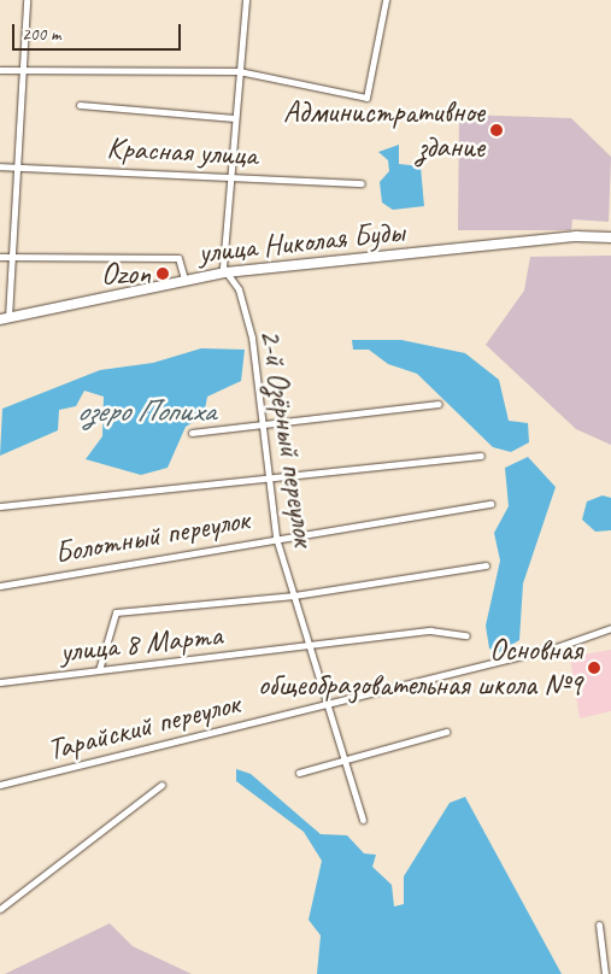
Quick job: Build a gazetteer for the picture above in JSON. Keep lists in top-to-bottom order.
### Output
{
  "streets": {
    "street": [
      "Красная улица",
      "улица Николая Буды",
      "2-й Озёрный переулок",
      "Болотный переулок",
      "улица 8 Марта",
      "Тарайский переулок"
    ]
  },
  "crossings": [
    ["улица Николая Буды", "2-й Озёрный переулок"],
    ["2-й Озёрный переулок", "Болотный переулок"],
    ["2-й Озёрный переулок", "улица 8 Марта"],
    ["2-й Озёрный переулок", "Тарайский переулок"]
  ],
  "water": ["озеро Попиха"],
  "places": ["Административное здание", "Ozon", "Основная общеобразовательная школа №9"],
  "scale_bar": "200 m"
}
